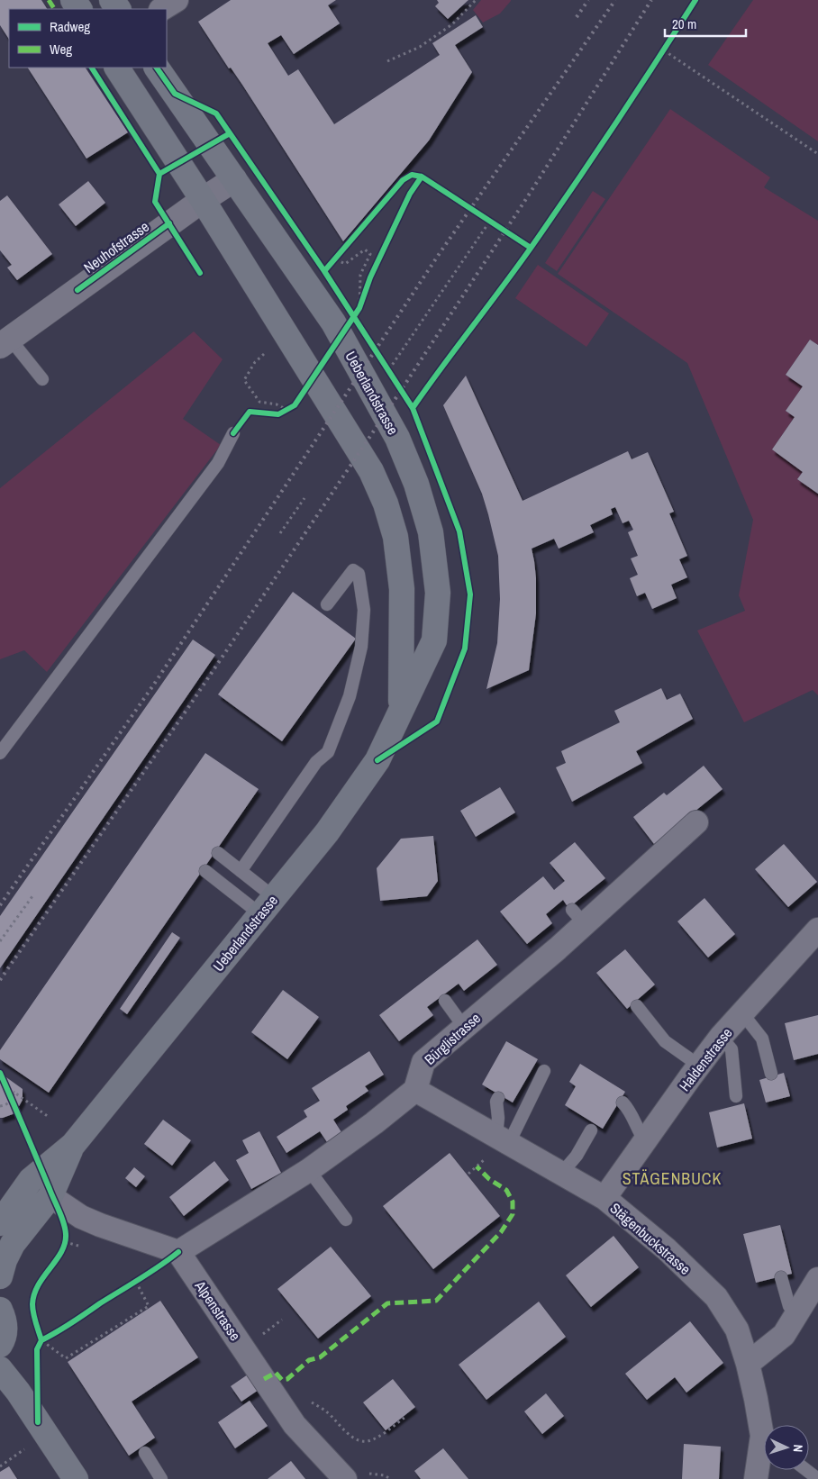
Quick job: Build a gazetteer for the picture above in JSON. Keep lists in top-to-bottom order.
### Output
{
  "streets": {
    "main road": ["Ueberlandstrasse"],
    "street": [
      "Neuhofstrasse",
      "Bürglistrasse",
      "Haldenstrasse",
      "Stägenbuckstrasse",
      "Alpenstrasse"
    ]
  },
  "crossings": [
    ["Neuhofstrasse", "Ueberlandstrasse"],
    ["Bürglistrasse", "Stägenbuckstrasse"],
    ["Haldenstrasse", "Stägenbuckstrasse"]
  ],
  "districts": ["STÄGENBUCK"],
  "legend": ["Radweg", "Weg"],
  "scale_bar": "20 m",
  "north": "right"
}
